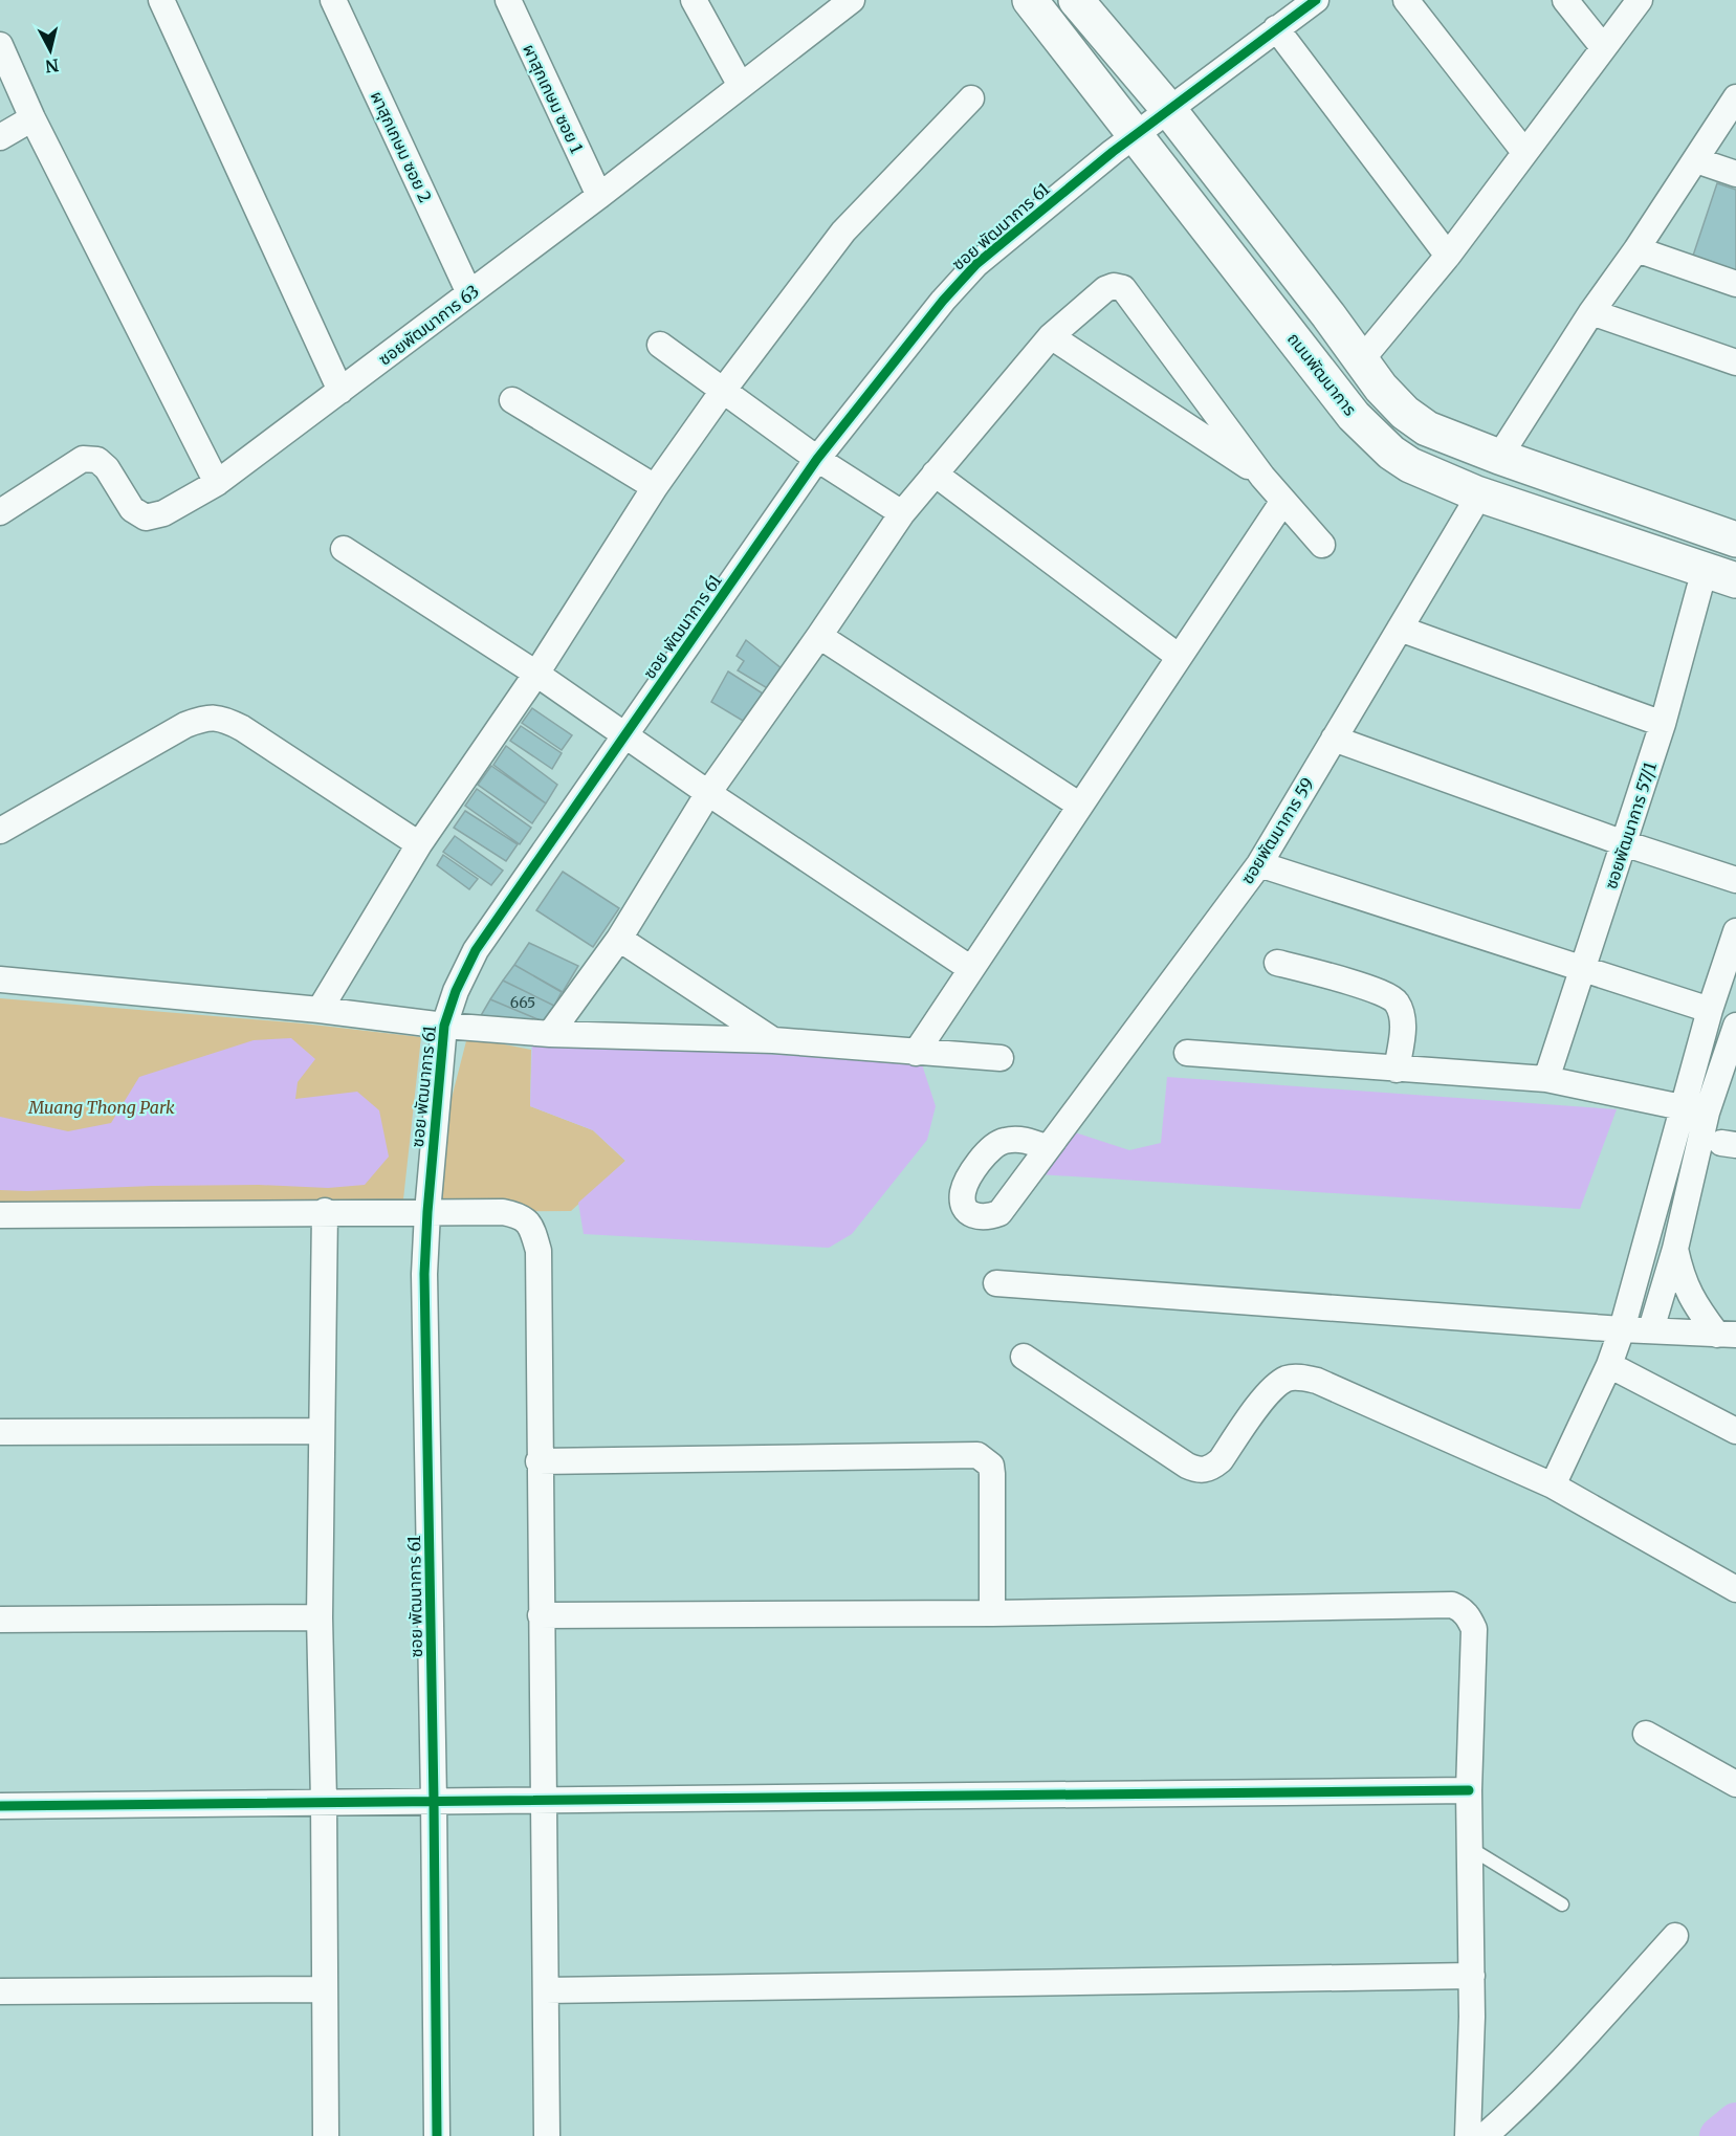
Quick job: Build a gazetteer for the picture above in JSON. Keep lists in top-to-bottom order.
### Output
{
  "streets": {
    "main road": ["ถนนพัฒนาการ"],
    "street": [
      "ผาสุกเกษม ซอย 1",
      "ผาสุกเกษม ซอย 2",
      "ซอย พัฒนาการ 61",
      "ซอยพัฒนาการ 63",
      "ซอยพัฒนาการ 57/1",
      "ซอยพัฒนาการ 59"
    ]
  },
  "crossings": [
    ["ผาสุกเกษม ซอย 1", "ซอยพัฒนาการ 63"],
    ["ผาสุกเกษม ซอย 2", "ซอยพัฒนาการ 63"],
    ["ซอย พัฒนาการ 61", "ถนนพัฒนาการ"],
    ["ถนนพัฒนาการ", "ซอยพัฒนาการ 57/1"],
    ["ถนนพัฒนาการ", "ซอยพัฒนาการ 59"]
  ],
  "parks": ["Muang Thong Park"],
  "house_numbers": ["665"],
  "north": "bottom"
}
